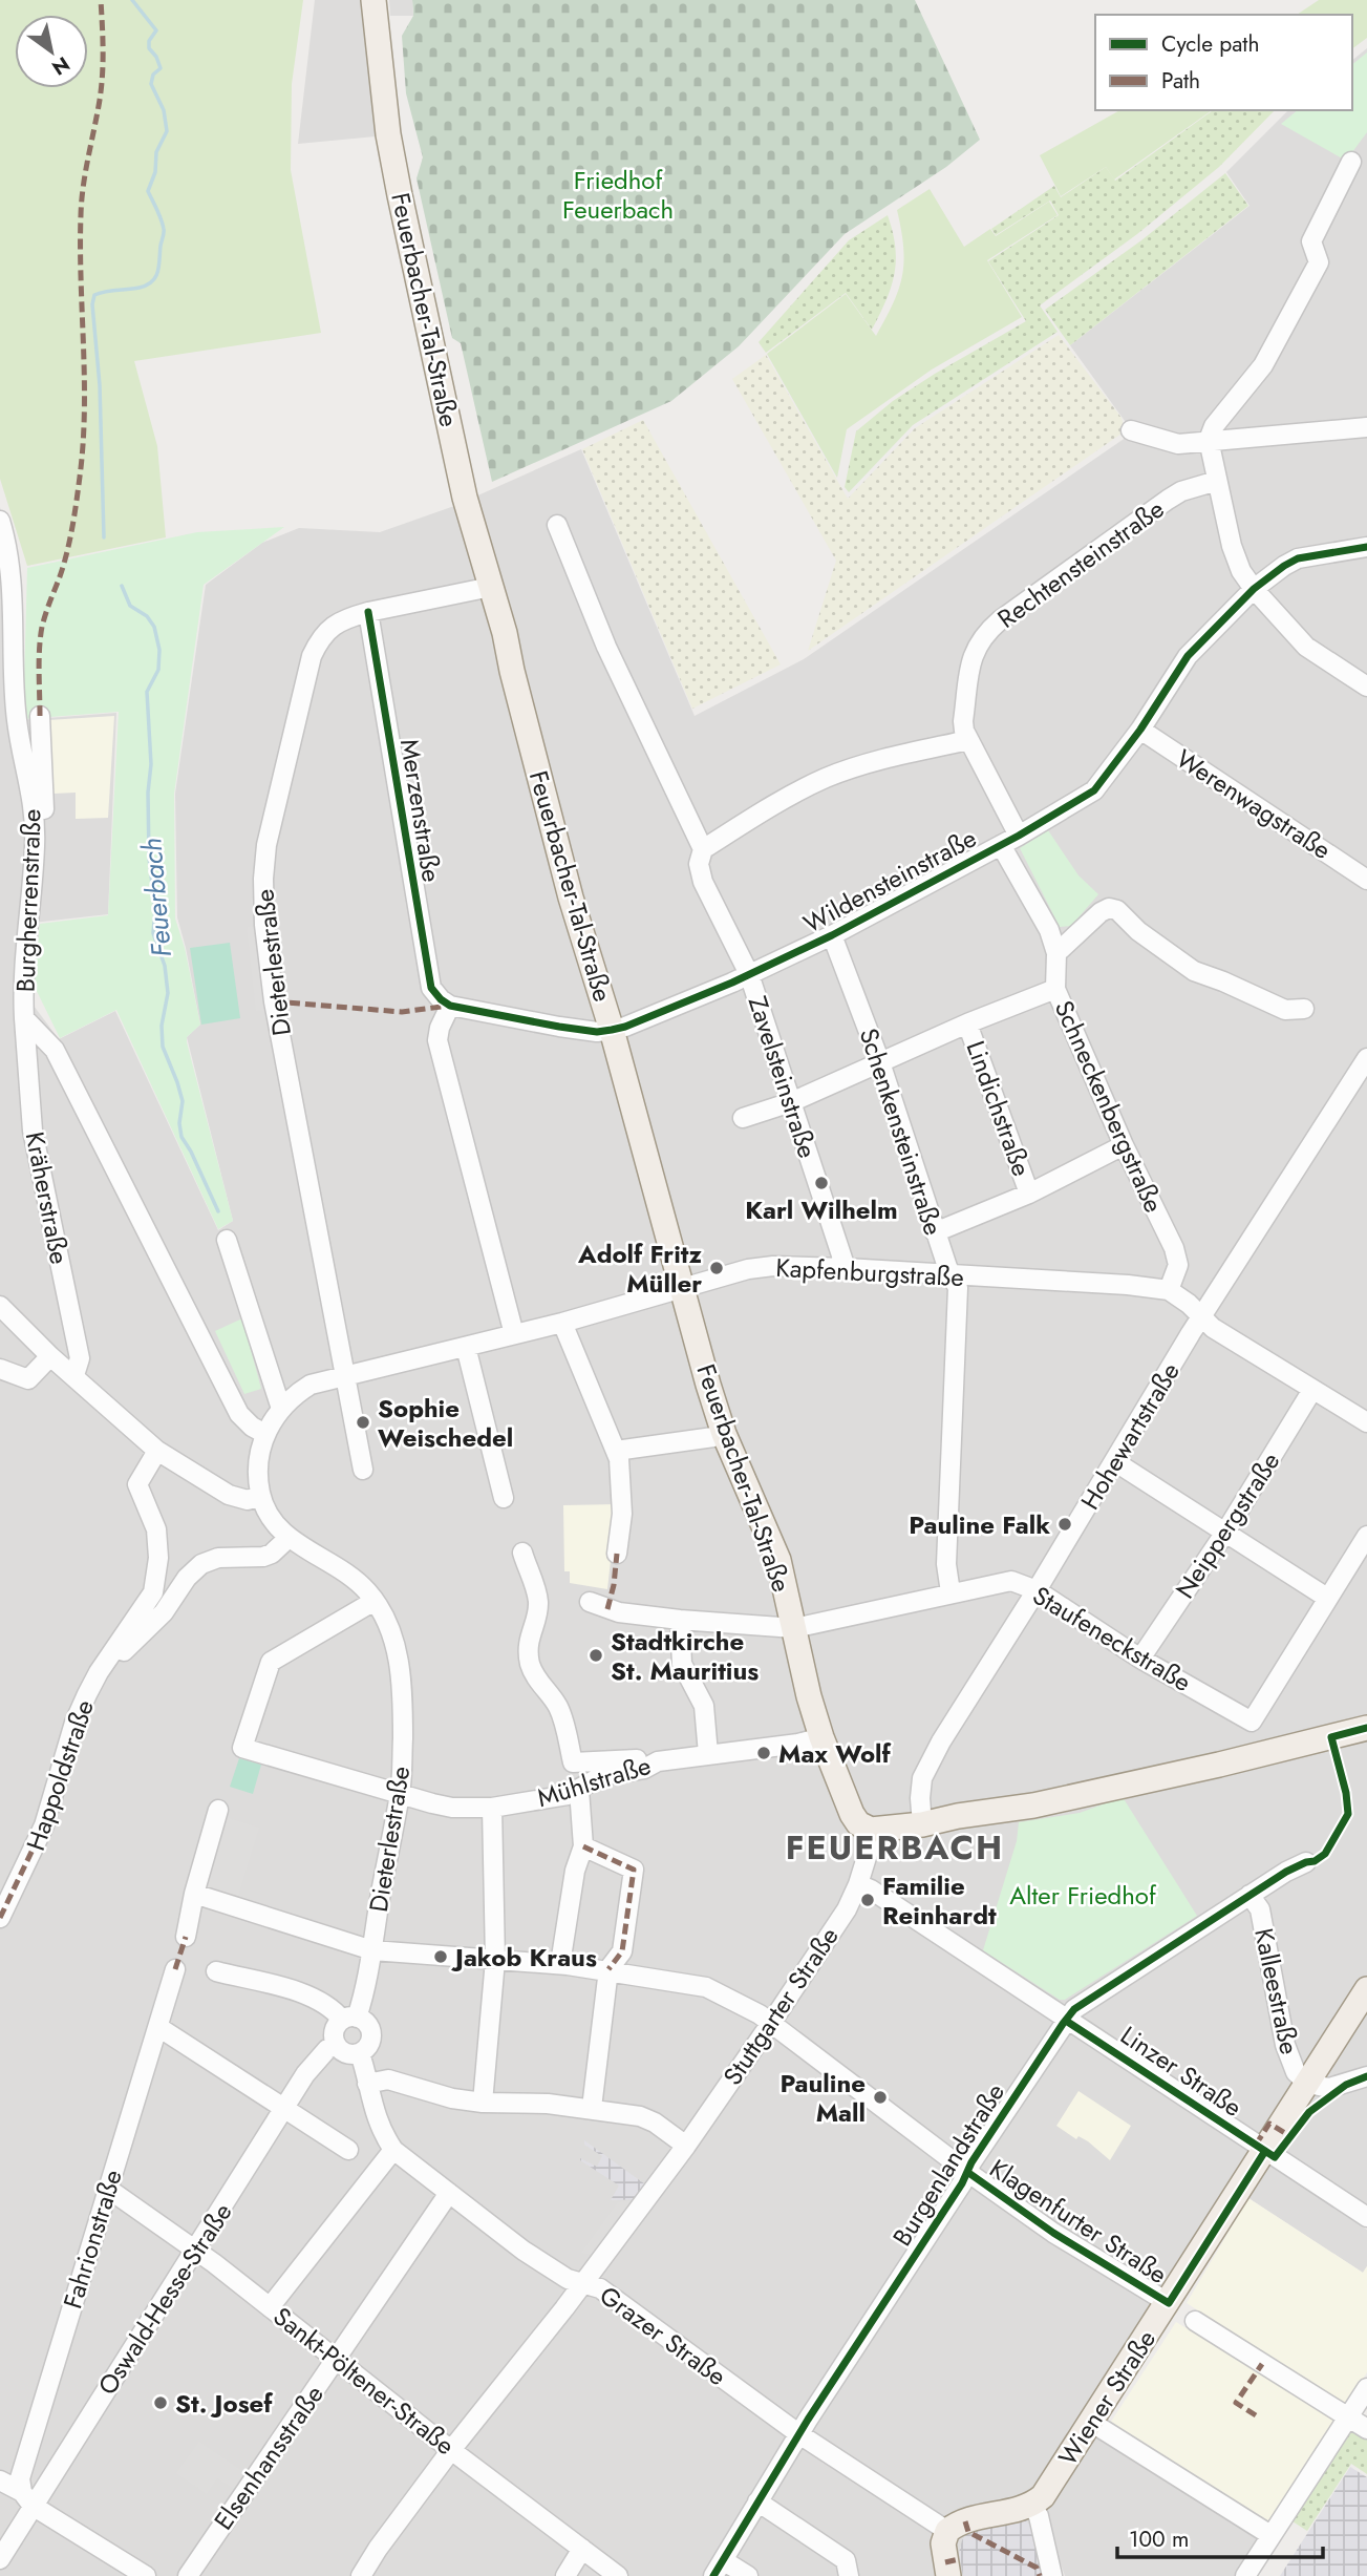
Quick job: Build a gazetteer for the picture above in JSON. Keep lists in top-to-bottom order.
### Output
{
  "streets": {
    "main road": ["Feuerbacher-Tal-Straße", "Wiener Straße"],
    "street": [
      "Rechtensteinstraße",
      "Werenwagstraße",
      "Merzenstraße",
      "Wildensteinstraße",
      "Burgherrenstraße",
      "Dieterlestraße",
      "Zavelsteinstraße",
      "Schneckenbergstraße",
      "Lindichstraße",
      "Schenkensteinstraße",
      "Kräherstraße",
      "Kapfenburgstraße",
      "Hohewartstraße",
      "Neippergstraße",
      "Staufeneckstraße",
      "Happoldstraße",
      "Mühlstraße",
      "Kalleestraße",
      "Stuttgarter Straße",
      "Linzer Straße",
      "Burgenlandstraße",
      "Klagenfurter Straße",
      "Fahrionstraße",
      "Oswald-Hesse-Straße",
      "Grazer Straße",
      "Sankt-Pöltener-Straße",
      "Elsenhansstraße"
    ]
  },
  "crossings": [
    ["Feuerbacher-Tal-Straße", "Wildensteinstraße"],
    ["Feuerbacher-Tal-Straße", "Dieterlestraße"],
    ["Feuerbacher-Tal-Straße", "Kapfenburgstraße"],
    ["Feuerbacher-Tal-Straße", "Staufeneckstraße"],
    ["Feuerbacher-Tal-Straße", "Mühlstraße"],
    ["Feuerbacher-Tal-Straße", "Stuttgarter Straße"],
    ["Rechtensteinstraße", "Wildensteinstraße"],
    ["Werenwagstraße", "Wildensteinstraße"],
    ["Merzenstraße", "Wildensteinstraße"],
    ["Merzenstraße", "Dieterlestraße"],
    ["Wildensteinstraße", "Zavelsteinstraße"],
    ["Wildensteinstraße", "Schneckenbergstraße"],
    ["Wildensteinstraße", "Schenkensteinstraße"],
    ["Burgherrenstraße", "Kräherstraße"],
    ["Burgherrenstraße", "Kapfenburgstraße"],
    ["Dieterlestraße", "Kapfenburgstraße"],
    ["Dieterlestraße", "Happoldstraße"],
    ["Dieterlestraße", "Mühlstraße"],
    ["Dieterlestraße", "Klagenfurter Straße"],
    ["Zavelsteinstraße", "Kapfenburgstraße"],
    ["Schneckenbergstraße", "Kapfenburgstraße"],
    ["Schenkensteinstraße", "Kapfenburgstraße"],
    ["Schenkensteinstraße", "Staufeneckstraße"],
    ["Kapfenburgstraße", "Hohewartstraße"],
    ["Kapfenburgstraße", "Neippergstraße"],
    ["Hohewartstraße", "Staufeneckstraße"],
    ["Neippergstraße", "Staufeneckstraße"],
    ["Kalleestraße", "Burgenlandstraße"],
    ["Kalleestraße", "Wiener Straße"],
    ["Stuttgarter Straße", "Linzer Straße"],
    ["Stuttgarter Straße", "Klagenfurter Straße"],
    ["Stuttgarter Straße", "Grazer Straße"],
    ["Stuttgarter Straße", "Sankt-Pöltener-Straße"],
    ["Linzer Straße", "Burgenlandstraße"],
    ["Linzer Straße", "Wiener Straße"],
    ["Burgenlandstraße", "Klagenfurter Straße"],
    ["Burgenlandstraße", "Grazer Straße"],
    ["Klagenfurter Straße", "Wiener Straße"],
    ["Fahrionstraße", "Oswald-Hesse-Straße"],
    ["Fahrionstraße", "Sankt-Pöltener-Straße"],
    ["Oswald-Hesse-Straße", "Grazer Straße"],
    ["Oswald-Hesse-Straße", "Sankt-Pöltener-Straße"],
    ["Grazer Straße", "Elsenhansstraße"],
    ["Sankt-Pöltener-Straße", "Elsenhansstraße"]
  ],
  "districts": ["FEUERBACH"],
  "water": ["Feuerbach"],
  "parks": ["Friedhof Feuerbach", "Alter Friedhof"],
  "places": [
    "Karl Wilhelm",
    "Adolf Fritz Müller",
    "Sophie Weischedel",
    "Pauline Falk",
    "Stadtkirche St. Mauritius",
    "Max Wolf",
    "Familie Reinhardt",
    "Jakob Kraus",
    "Pauline Mall",
    "St. Josef"
  ],
  "legend": ["Cycle path", "Path"],
  "scale_bar": "100 m",
  "north": "bottom right"
}
